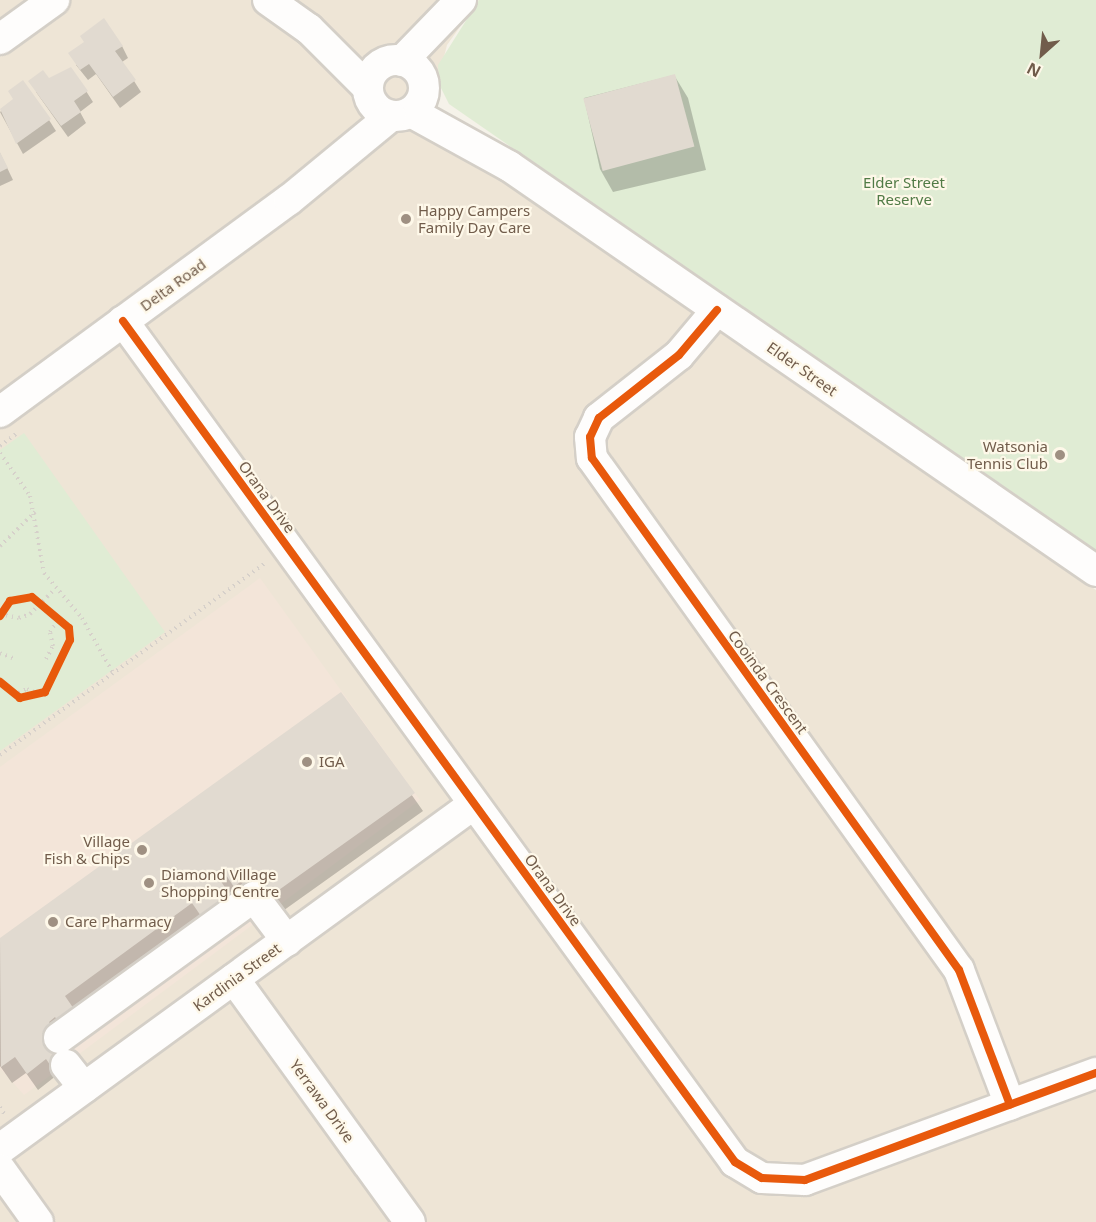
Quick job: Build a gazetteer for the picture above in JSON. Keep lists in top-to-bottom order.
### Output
{
  "streets": {
    "street": [
      "Delta Road",
      "Elder Street",
      "Orana Drive",
      "Cooinda Crescent",
      "Kardinia Street",
      "Yerrawa Drive"
    ]
  },
  "crossings": [
    ["Delta Road", "Elder Street"],
    ["Delta Road", "Orana Drive"],
    ["Elder Street", "Cooinda Crescent"],
    ["Orana Drive", "Cooinda Crescent"],
    ["Orana Drive", "Kardinia Street"],
    ["Kardinia Street", "Yerrawa Drive"]
  ],
  "parks": ["Elder Street Reserve"],
  "places": [
    "Happy Campers Family Day Care",
    "Watsonia Tennis Club",
    "IGA",
    "Village Fish & Chips",
    "Diamond Village Shopping Centre",
    "Care Pharmacy"
  ],
  "north": "bottom left"
}
